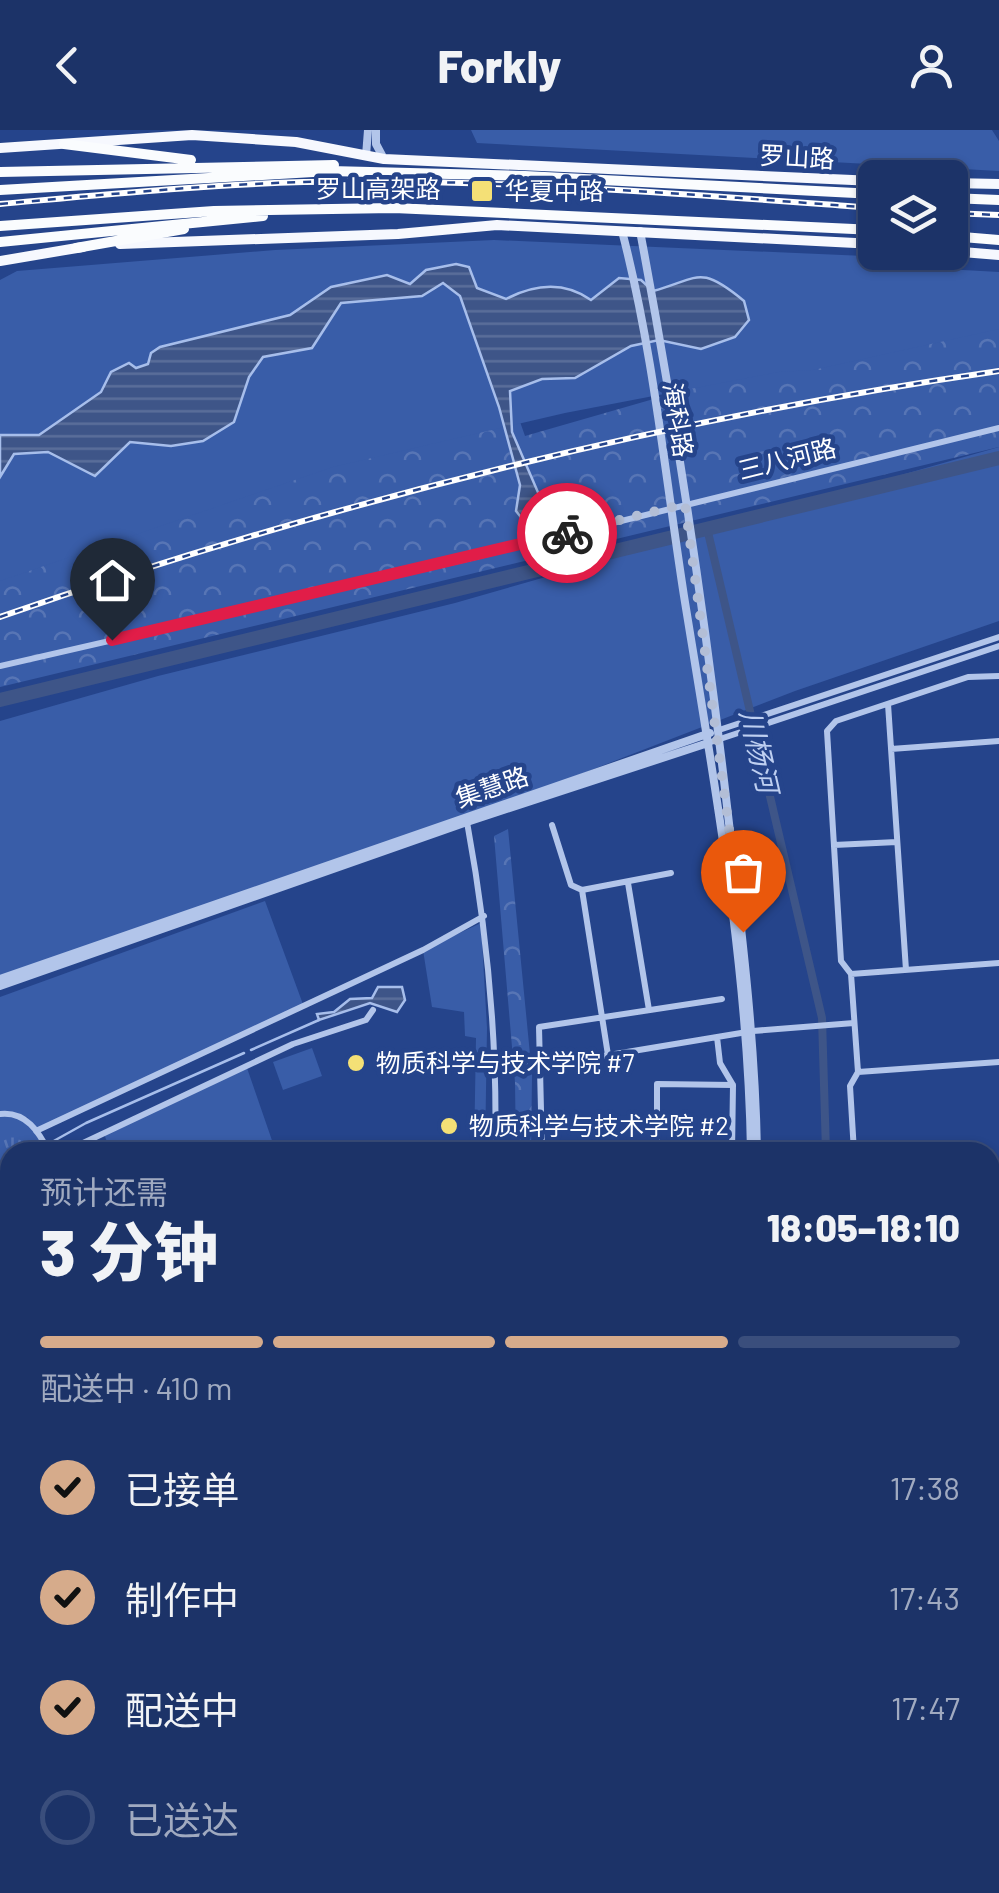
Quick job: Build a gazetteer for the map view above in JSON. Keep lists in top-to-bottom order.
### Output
{
  "streets": {
    "highway": ["罗山高架路"],
    "main road": ["罗山路"],
    "street": ["海科路", "三八河路", "集慧路"]
  },
  "crossings": [
    ["海科路", "三八河路"],
    ["海科路", "集慧路"]
  ],
  "water": ["川杨河"],
  "places": {
    "transit": ["华夏中路"],
    "other": ["物质科学与技术学院 #7", "物质科学与技术学院 #2"]
  },
  "page": {
    "header": "Forkly",
    "heading": ["3 分钟", "预计还需", "18:05–18:10"],
    "bar": "配送中 · 410 m",
    "list": [
      ["已接单", "17:38"],
      ["制作中", "17:43"],
      ["配送中", "17:47"],
      "已送达"
    ]
  }
}
